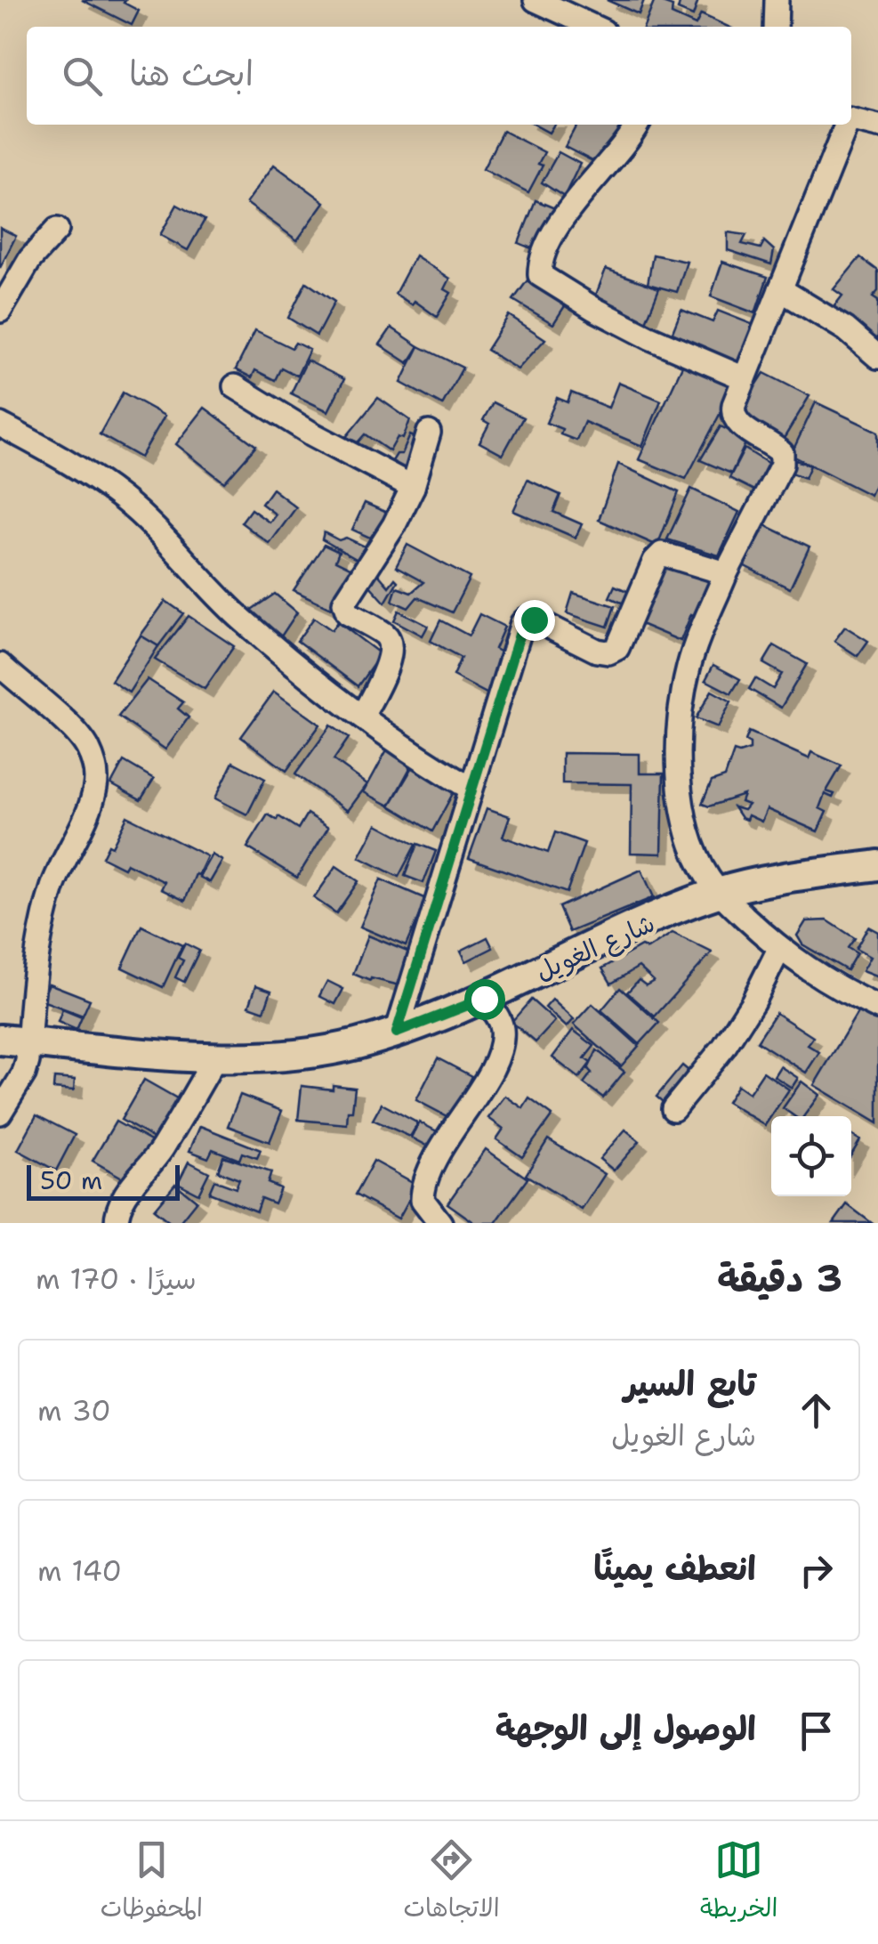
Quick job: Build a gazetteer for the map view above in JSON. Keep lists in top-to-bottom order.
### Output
{
  "streets": {
    "street": ["شارع الغويل"]
  },
  "scale_bar": "50 m",
  "page": {
    "search": "ابحث هنا",
    "scale": "50 m",
    "heading": ["3 دقيقة", "سيرًا · 170 m"],
    "list": [
      ["تابع السير", "شارع الغويل", "30 m"],
      ["انعطف يمينًا", "140 m"],
      "الوصول إلى الوجهة"
    ],
    "nav": ["الخريطة", "الاتجاهات", "المحفوظات"]
  }
}
